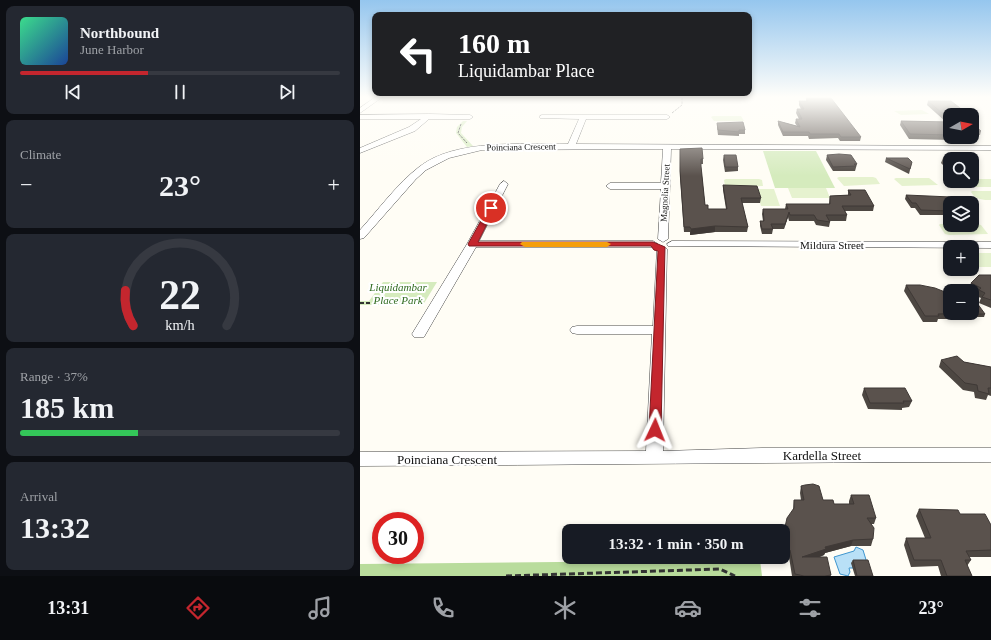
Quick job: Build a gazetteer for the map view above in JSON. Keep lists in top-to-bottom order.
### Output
{
  "streets": {
    "street": [
      "Poinciana Crescent",
      "Magnolia Street",
      "Mildura Street",
      "Kardella Street"
    ]
  },
  "crossings": [
    ["Poinciana Crescent", "Magnolia Street"],
    ["Poinciana Crescent", "Kardella Street"],
    ["Magnolia Street", "Mildura Street"],
    ["Magnolia Street", "Kardella Street"]
  ],
  "parks": ["Liquidambar Place Park"],
  "north": "right",
  "page": {
    "turn": ["160 m", "Liquidambar Place"],
    "song": ["Northbound", "June Harbor"],
    "map_buttons": ["+", "−"],
    "tile": [
      "Climate",
      ["Range · 37%", "185 km"],
      ["Arrival", "13:32"]
    ],
    "heat": ["−", "23°", "+"],
    "limit": "30",
    "trip": "13:32 · 1 min · 350 m",
    "tabs": ["13:31", "23°"],
    "gauge": ["22", "km/h"]
  }
}
